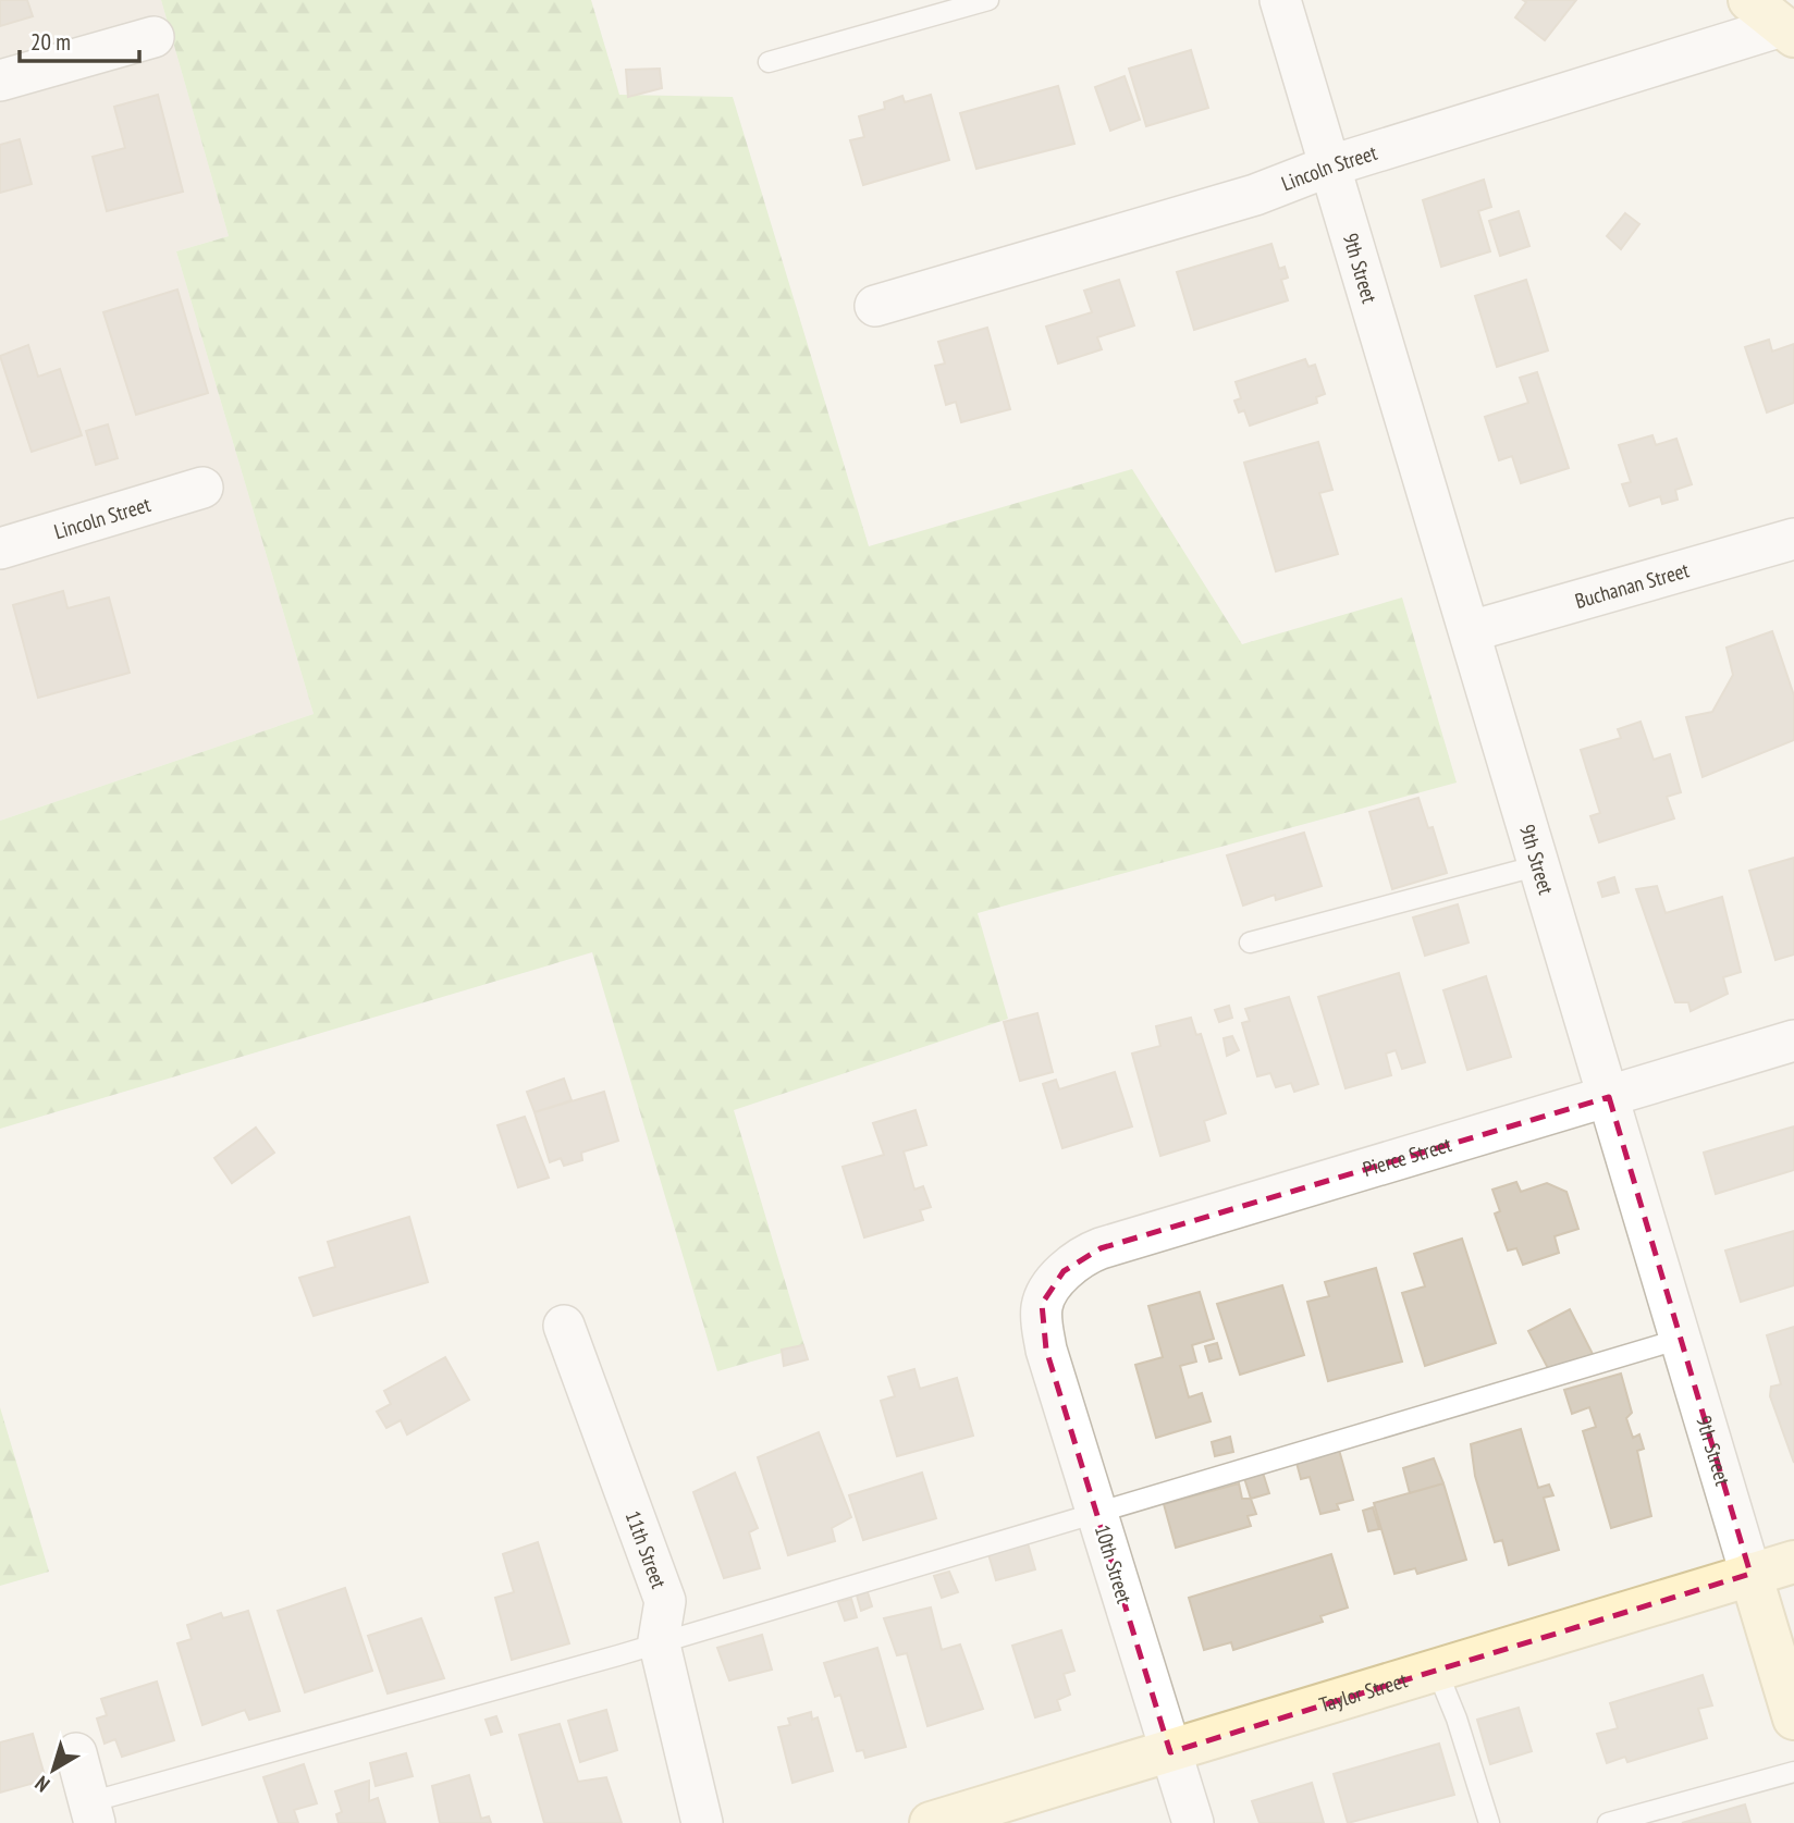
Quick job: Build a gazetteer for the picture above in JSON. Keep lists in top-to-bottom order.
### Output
{
  "streets": {
    "street": [
      "Lincoln Street",
      "9th Street",
      "Buchanan Street",
      "Pierce Street",
      "11th Street",
      "10th Street",
      "Taylor Street"
    ]
  },
  "crossings": [
    ["Lincoln Street", "9th Street"],
    ["9th Street", "Buchanan Street"],
    ["9th Street", "Pierce Street"],
    ["9th Street", "Taylor Street"],
    ["Pierce Street", "10th Street"],
    ["10th Street", "Taylor Street"]
  ],
  "scale_bar": "20 m",
  "north": "bottom left"
}
